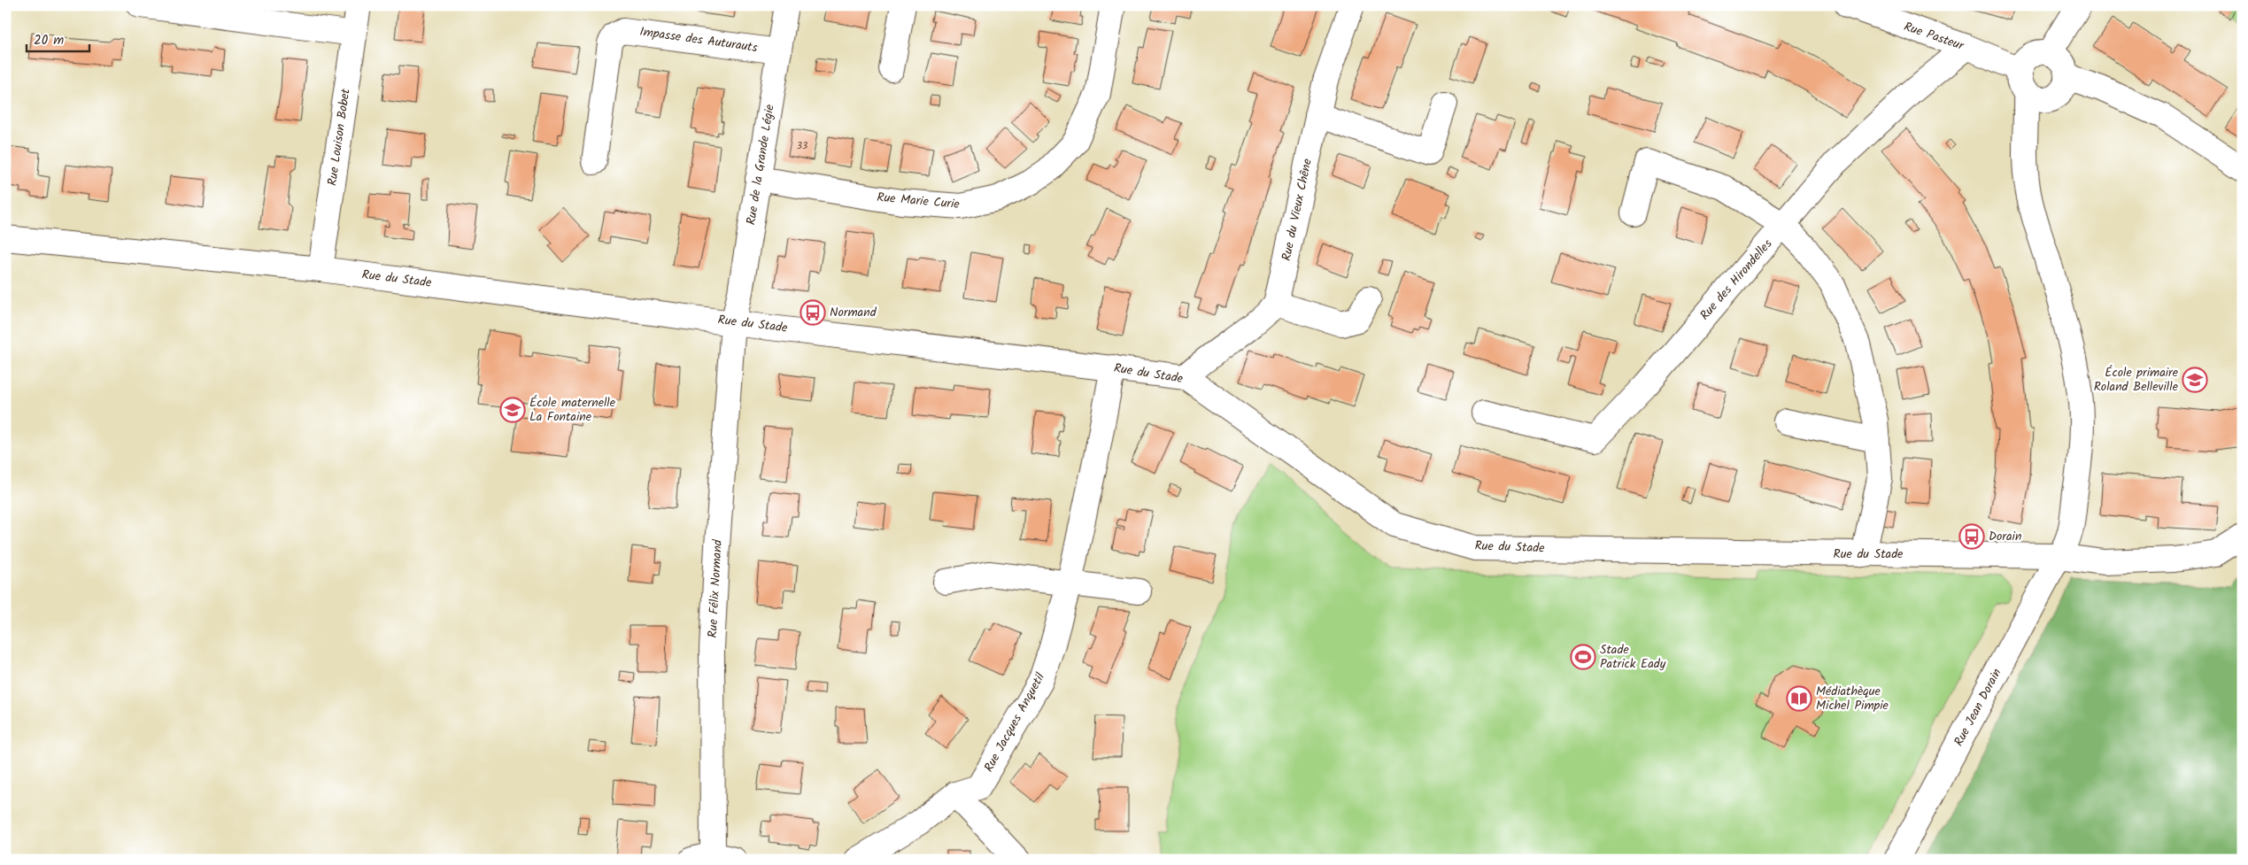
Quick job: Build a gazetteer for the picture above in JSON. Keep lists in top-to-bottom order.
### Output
{
  "streets": {
    "street": [
      "Rue Pasteur",
      "Impasse des Auturauts",
      "Rue Louison Bobet",
      "Rue de la Grande Légie",
      "Rue Marie Curie",
      "Rue du Vieux Chêne",
      "Rue du Stade",
      "Rue des Hirondelles",
      "Rue Félix Normand",
      "Rue Jean Dorain",
      "Rue Jacques Anquetil"
    ]
  },
  "crossings": [
    ["Rue Pasteur", "Rue des Hirondelles"],
    ["Rue Pasteur", "Rue Jean Dorain"],
    ["Impasse des Auturauts", "Rue de la Grande Légie"],
    ["Rue Louison Bobet", "Rue du Stade"],
    ["Rue de la Grande Légie", "Rue Marie Curie"],
    ["Rue de la Grande Légie", "Rue du Stade"],
    ["Rue de la Grande Légie", "Rue Félix Normand"],
    ["Rue du Stade", "Rue Félix Normand"],
    ["Rue du Stade", "Rue Jean Dorain"],
    ["Rue du Stade", "Rue Jacques Anquetil"]
  ],
  "places": {
    "bus stop": ["Normand", "Dorain"],
    "school or university": ["École primaire Roland Belleville", "École maternelle La Fontaine"],
    "sports": ["Stade Patrick Eady"],
    "library": ["Médiathèque Michel Pimpie"]
  },
  "house_numbers": ["33"],
  "scale_bar": "20 m"
}
